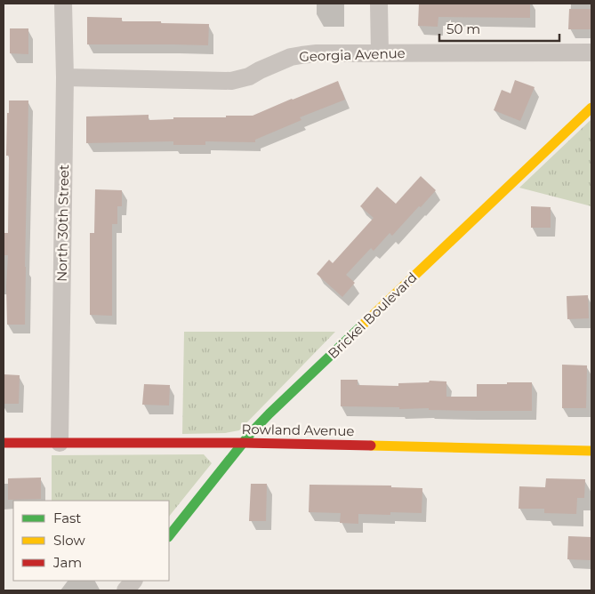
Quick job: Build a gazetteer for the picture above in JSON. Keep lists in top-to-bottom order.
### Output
{
  "streets": {
    "street": [
      "Georgia Avenue",
      "North 30th Street",
      "Brickel Boulevard",
      "Rowland Avenue"
    ]
  },
  "crossings": [
    ["Georgia Avenue", "North 30th Street"],
    ["North 30th Street", "Rowland Avenue"],
    ["Brickel Boulevard", "Rowland Avenue"]
  ],
  "legend": ["Fast", "Slow", "Jam"],
  "scale_bar": "50 m"
}
